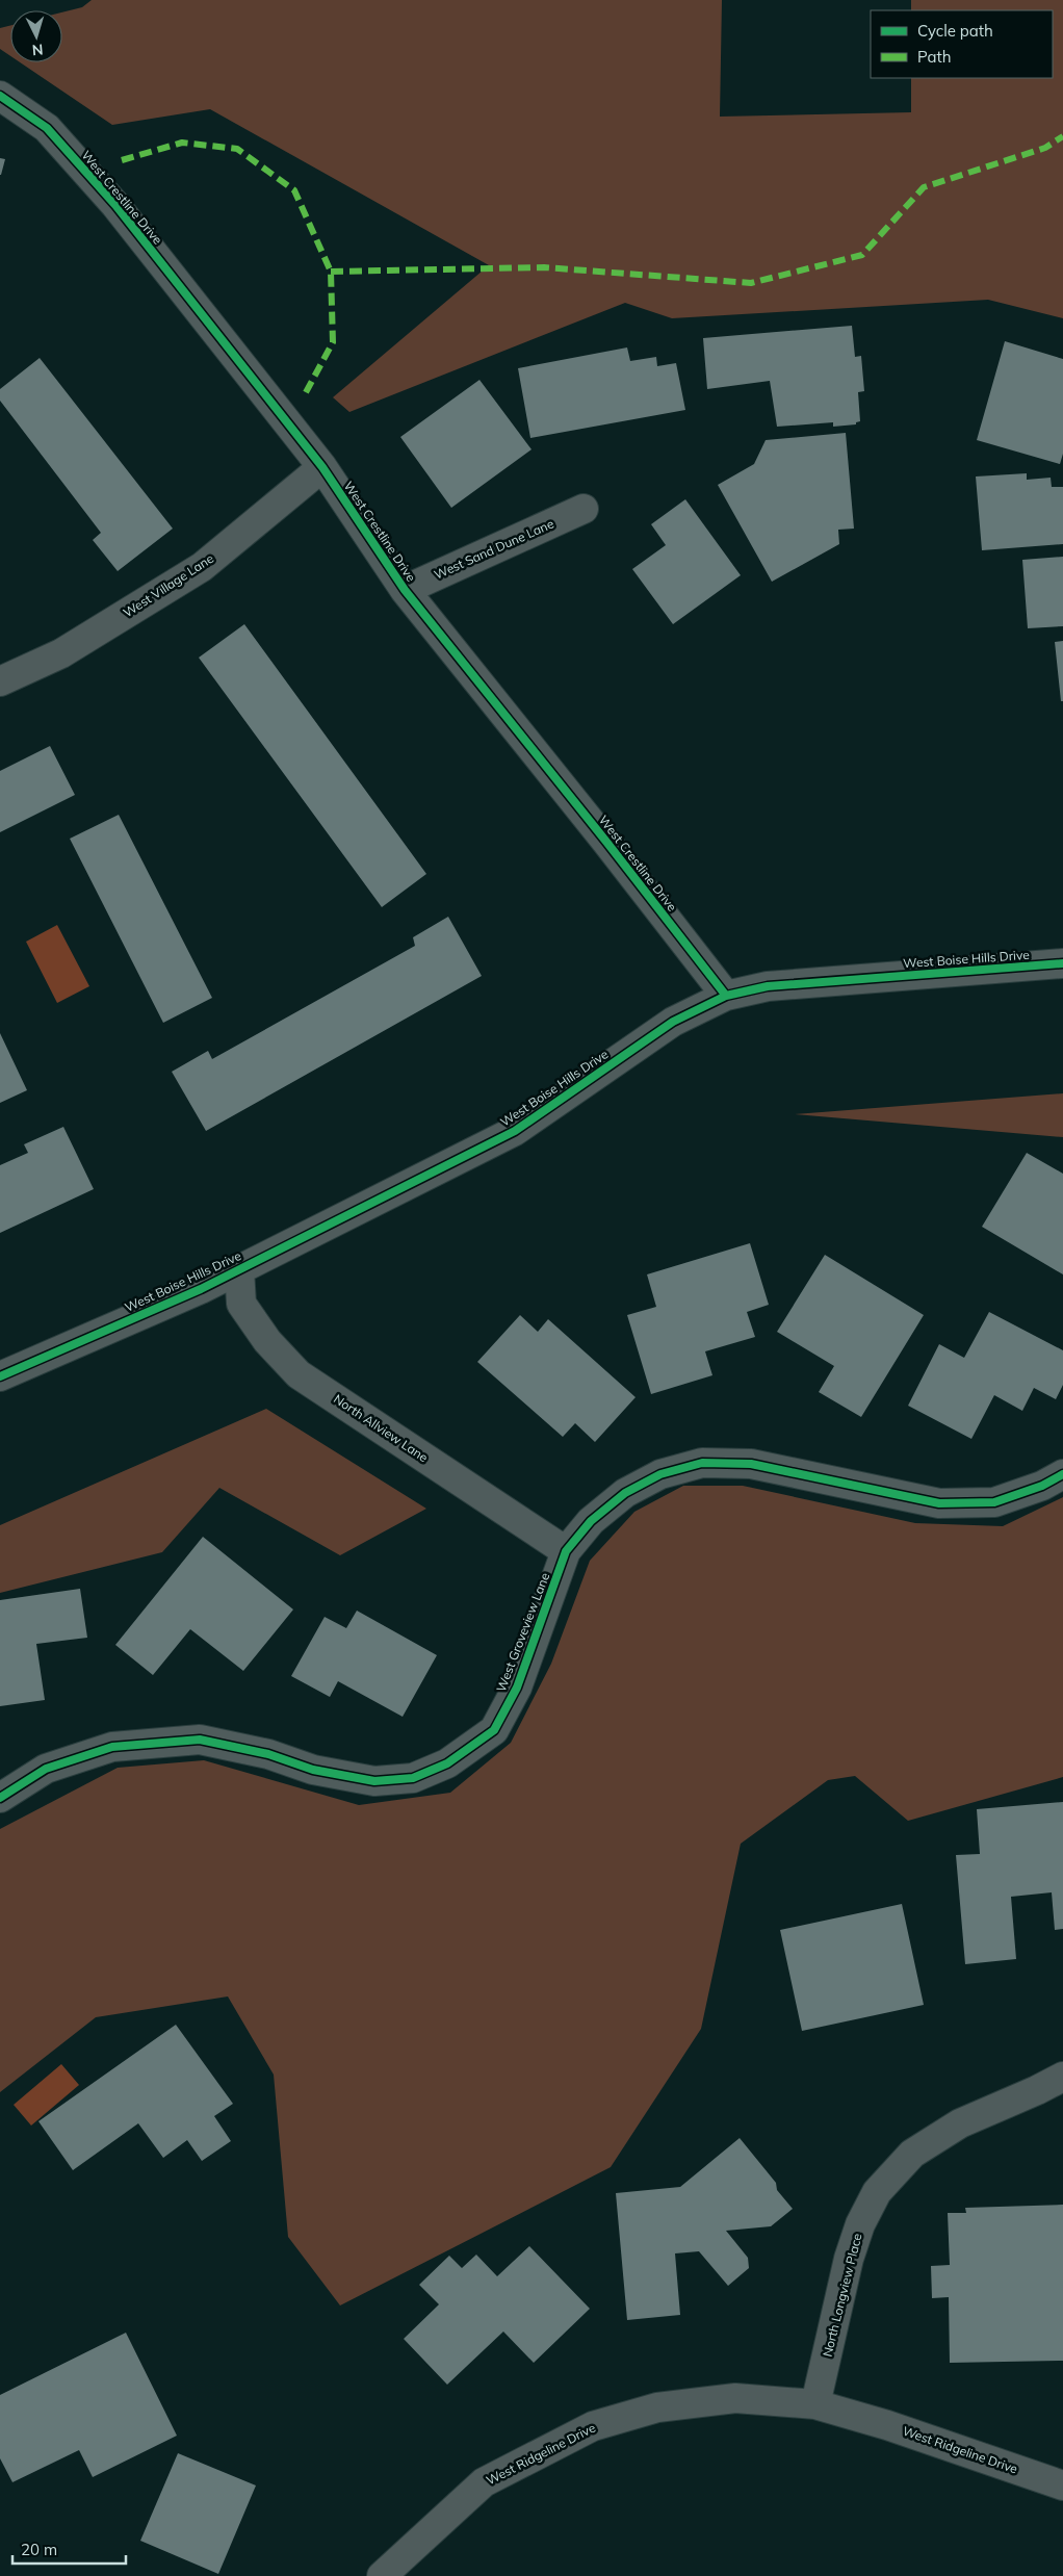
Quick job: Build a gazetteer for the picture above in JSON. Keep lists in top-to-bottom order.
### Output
{
  "streets": {
    "street": [
      "West Crestline Drive",
      "West Sand Dune Lane",
      "West Village Lane",
      "West Boise Hills Drive",
      "North Allview Lane",
      "West Groveview Lane",
      "North Longview Place",
      "West Ridgeline Drive"
    ]
  },
  "crossings": [
    ["West Crestline Drive", "West Sand Dune Lane"],
    ["West Crestline Drive", "West Village Lane"],
    ["West Crestline Drive", "West Boise Hills Drive"],
    ["West Boise Hills Drive", "North Allview Lane"],
    ["North Allview Lane", "West Groveview Lane"],
    ["North Longview Place", "West Ridgeline Drive"]
  ],
  "legend": ["Cycle path", "Path"],
  "scale_bar": "20 m",
  "north": "bottom"
}
